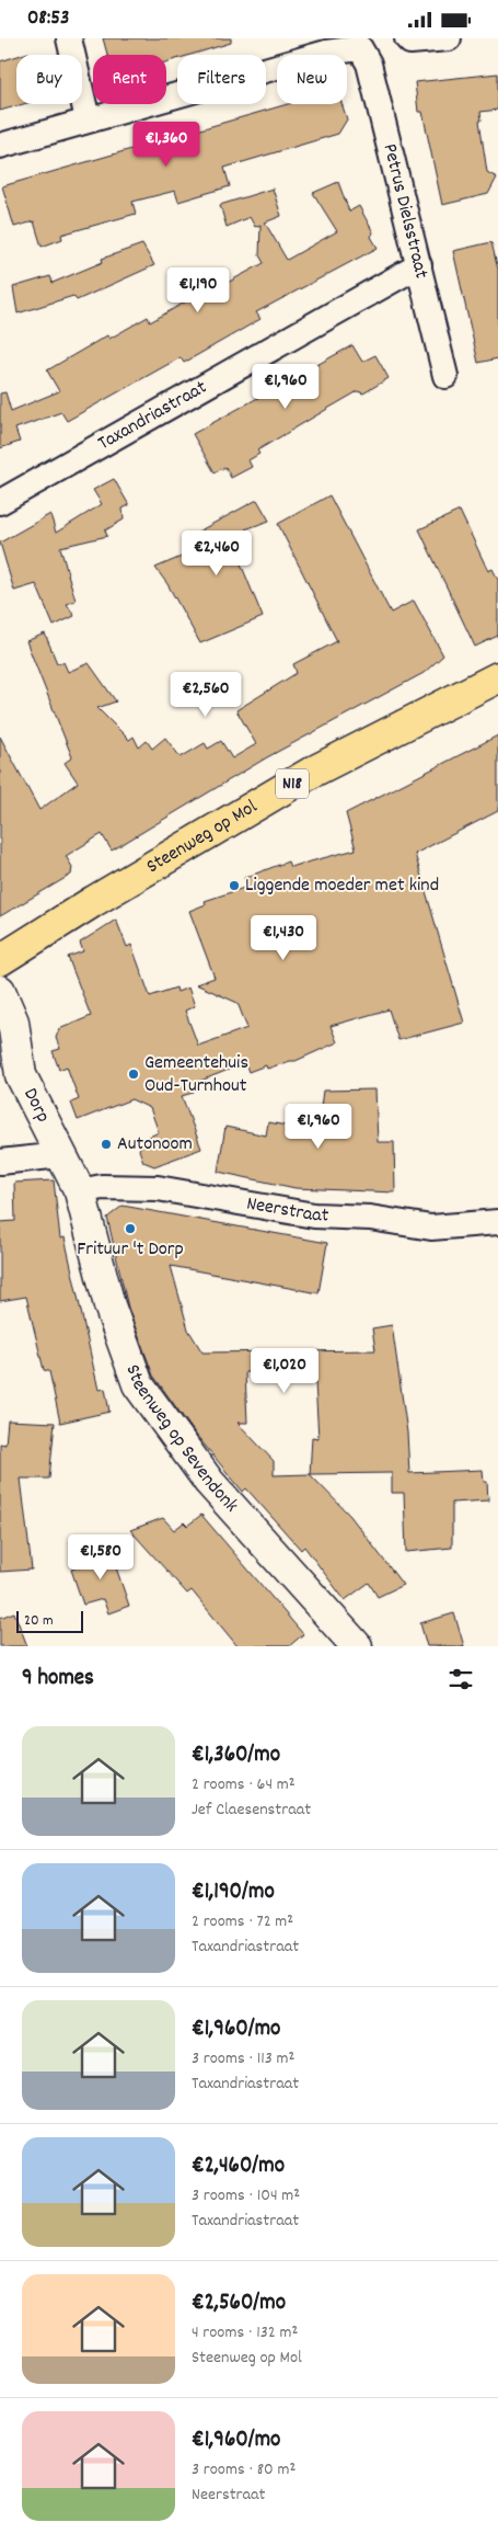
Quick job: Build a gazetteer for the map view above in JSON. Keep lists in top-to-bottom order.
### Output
{
  "streets": {
    "main road": ["N18", "Steenweg op Mol"],
    "street": [
      "Petrus Dielsstraat",
      "Taxandriastraat",
      "Dorp",
      "Neerstraat",
      "Steenweg op Sevendonk"
    ]
  },
  "crossings": [
    ["Petrus Dielsstraat", "Taxandriastraat"],
    ["Dorp", "Neerstraat"],
    ["Dorp", "Steenweg op Sevendonk"],
    ["Neerstraat", "Steenweg op Sevendonk"]
  ],
  "places": [
    "Liggende moeder met kind",
    "Gemeentehuis Oud-Turnhout",
    "Autonoom",
    "Frituur 't Dorp"
  ],
  "scale_bar": "20 m",
  "page": {
    "status": "08:53",
    "chip": [
      "Buy",
      "Rent",
      "Filters",
      "New"
    ],
    "price": [
      "€1,360",
      "€1,190",
      "€1,960",
      "€2,460",
      "€2,560",
      "€1,430",
      "€1,960",
      "€1,020",
      "€1,580"
    ],
    "scale": "20 m",
    "heading": "9 homes",
    "list": [
      {
        "name": "€1,360/mo",
        "note": "2 rooms · 64 m² · Jef Claesenstraat"
      },
      {
        "name": "€1,190/mo",
        "note": "2 rooms · 72 m² · Taxandriastraat"
      },
      {
        "name": "€1,960/mo",
        "note": "3 rooms · 113 m² · Taxandriastraat"
      },
      {
        "name": "€2,460/mo",
        "note": "3 rooms · 104 m² · Taxandriastraat"
      },
      {
        "name": "€2,560/mo",
        "note": "4 rooms · 132 m² · Steenweg op Mol"
      },
      {
        "name": "€1,960/mo",
        "note": "3 rooms · 80 m² · Neerstraat"
      }
    ]
  }
}
